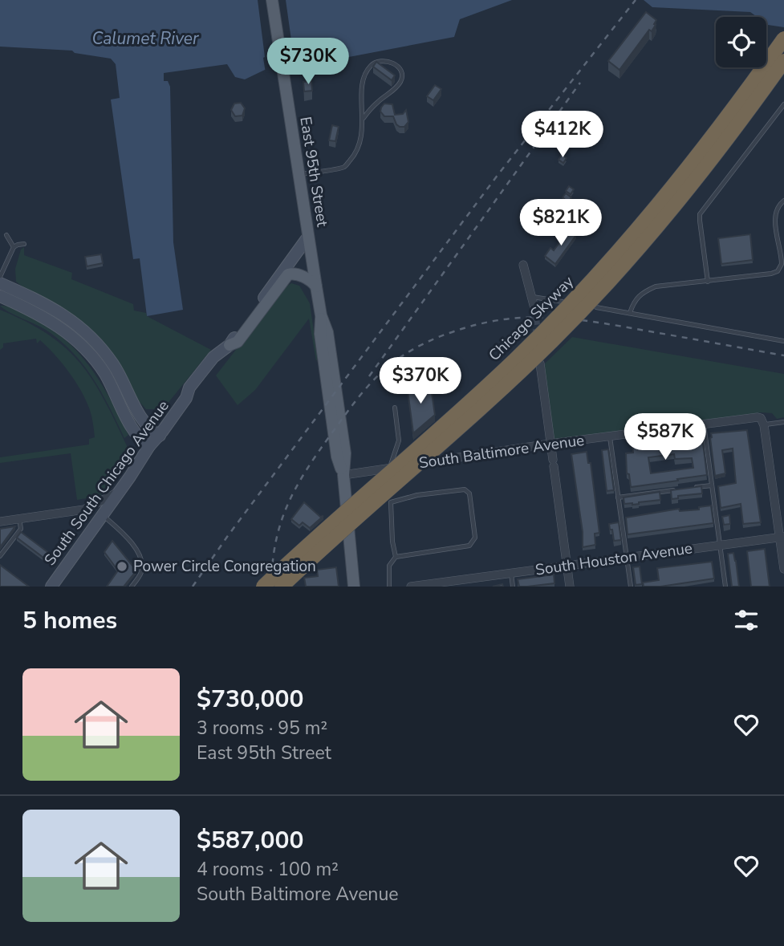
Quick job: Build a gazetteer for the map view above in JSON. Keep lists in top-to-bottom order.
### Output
{
  "streets": {
    "highway": ["Chicago Skyway"],
    "main road": ["East 95th Street", "South South Chicago Avenue"],
    "street": ["South Baltimore Avenue", "South Houston Avenue"]
  },
  "crossings": [
    ["East 95th Street", "South Baltimore Avenue"],
    ["East 95th Street", "South South Chicago Avenue"]
  ],
  "water": ["Calumet River"],
  "places": ["Power Circle Congregation"],
  "page": {
    "price": [
      "$730K",
      "$412K",
      "$821K",
      "$370K",
      "$587K"
    ],
    "heading": "5 homes",
    "list": [
      {
        "name": "$730,000",
        "note": "3 rooms · 95 m² · East 95th Street"
      },
      {
        "name": "$587,000",
        "note": "4 rooms · 100 m² · South Baltimore Avenue"
      }
    ]
  }
}
